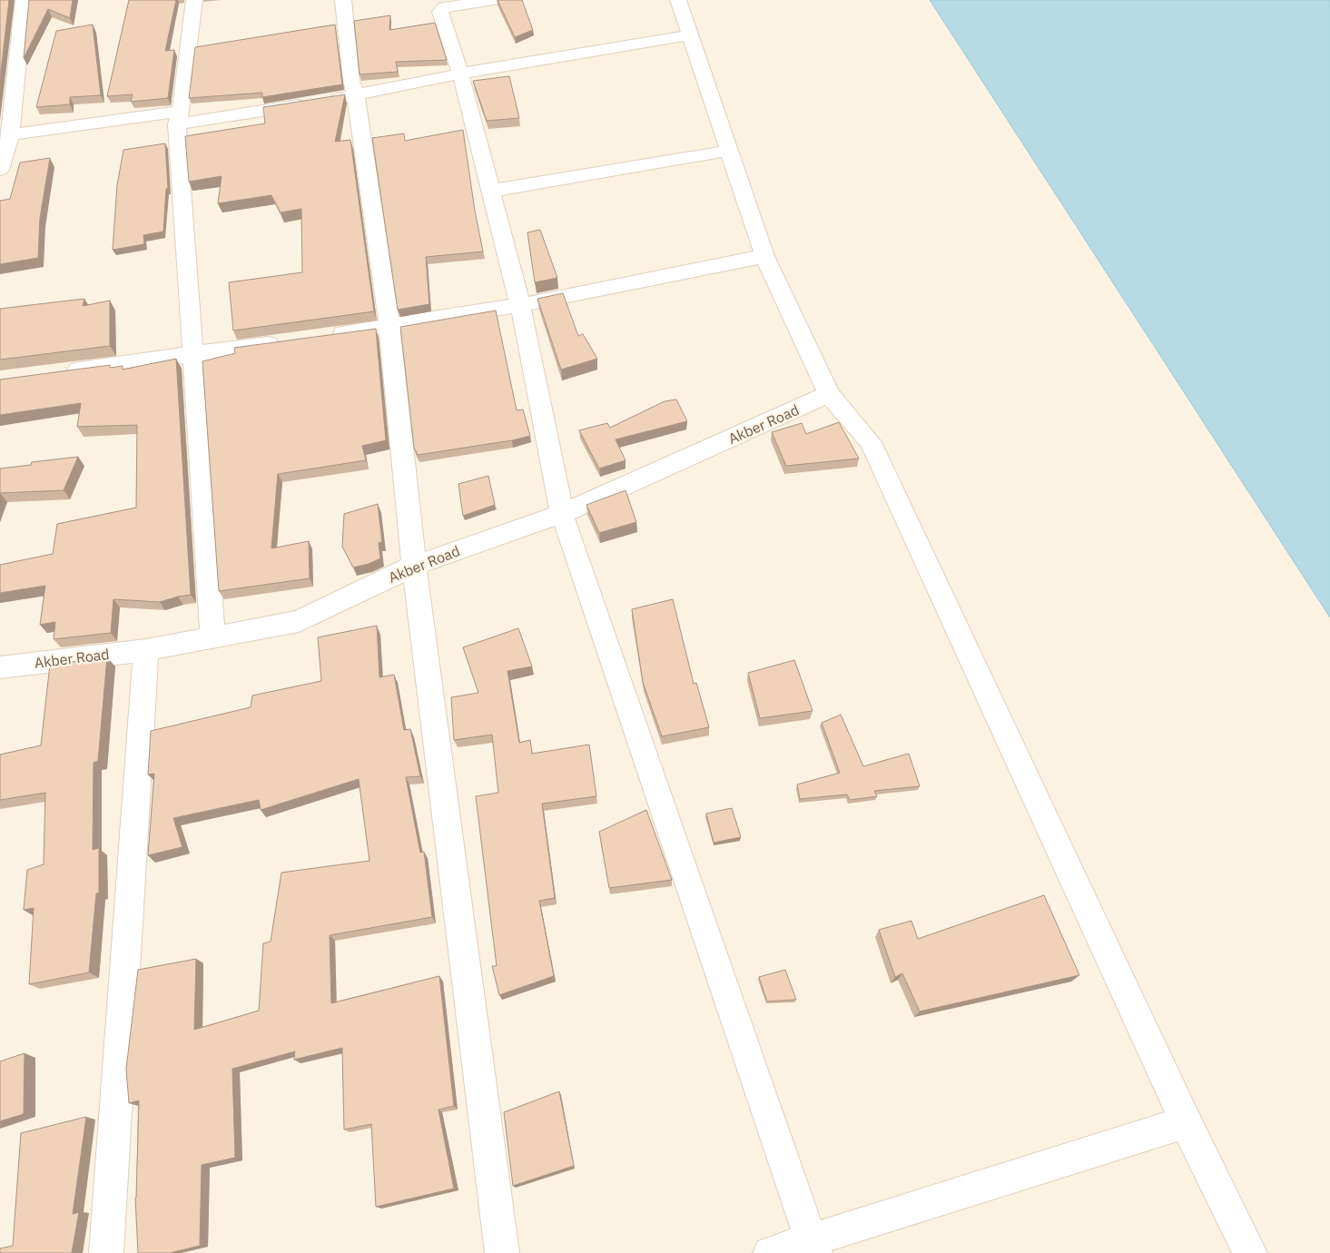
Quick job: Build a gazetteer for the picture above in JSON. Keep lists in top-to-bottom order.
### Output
{
  "streets": {
    "street": ["Akber Road"]
  }
}
